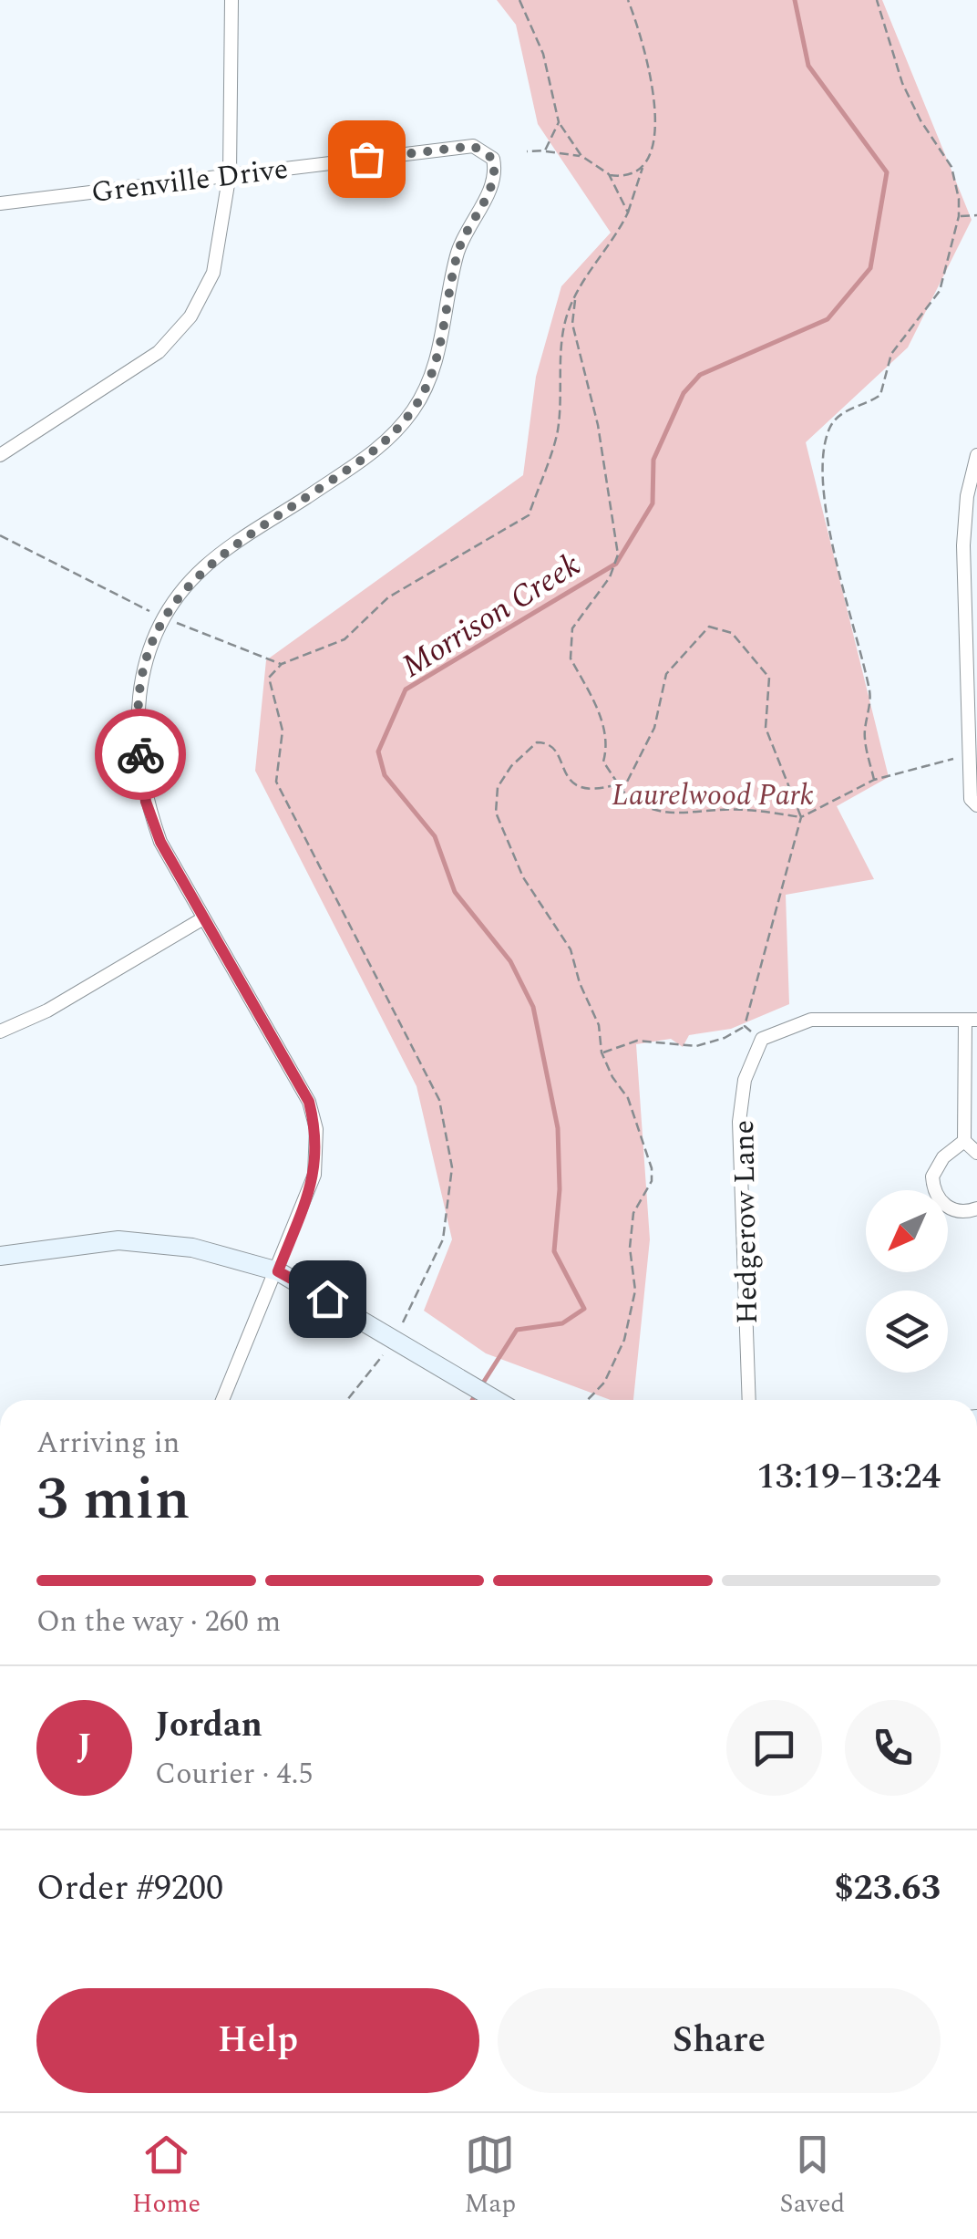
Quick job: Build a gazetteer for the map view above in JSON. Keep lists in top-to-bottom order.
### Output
{
  "streets": {
    "street": ["Grenville Drive", "Hedgerow Lane"]
  },
  "water": ["Morrison Creek"],
  "parks": ["Laurelwood Park"],
  "north": "bottom left",
  "page": {
    "heading": ["3 min", "Arriving in", "13:19–13:24"],
    "panel": [
      "Jordan",
      "Courier · 4.5",
      "Order #9200",
      "$23.63"
    ],
    "bar": "On the way · 260 m",
    "round": "J",
    "buttons": ["Help", "Share"],
    "tabs": ["Home", "Map", "Saved"]
  }
}
